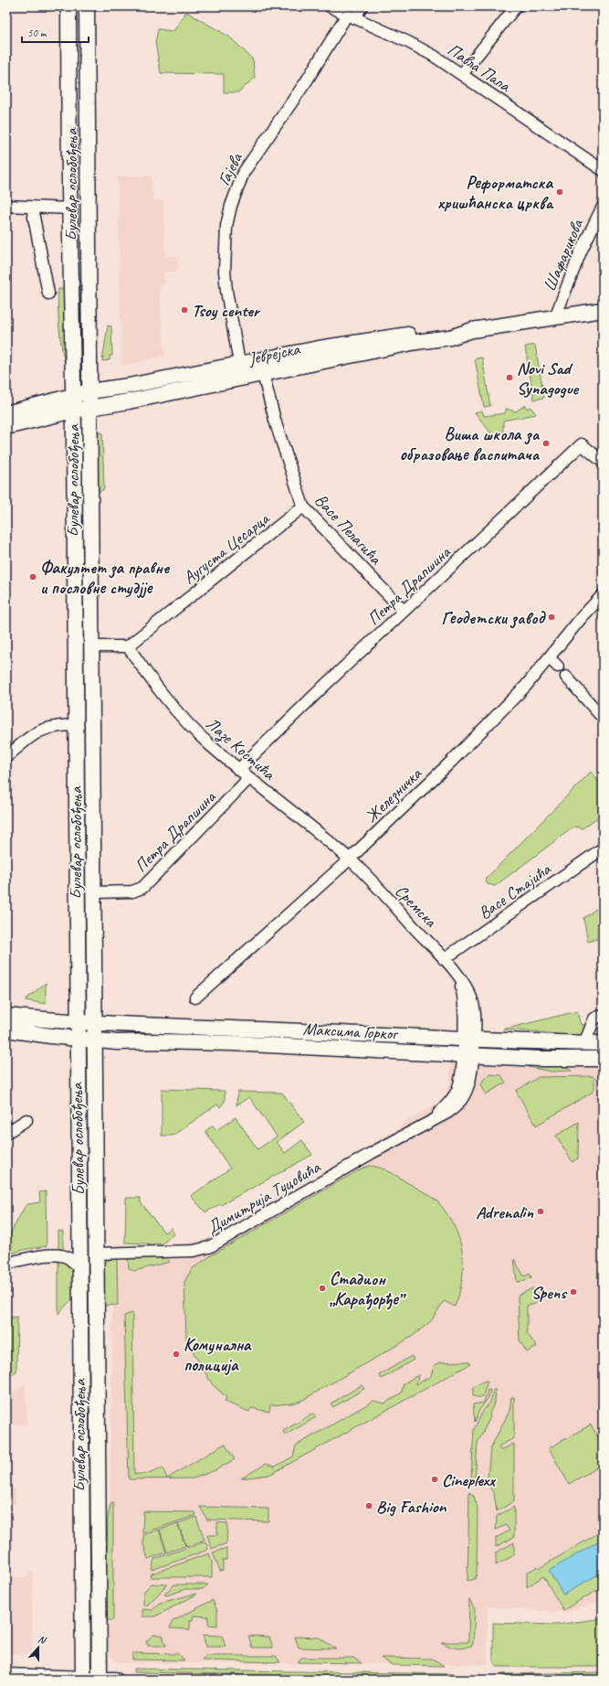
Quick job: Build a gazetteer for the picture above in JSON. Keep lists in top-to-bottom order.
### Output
{
  "streets": {
    "main road": ["Булевар ослобођења", "Јеврејска", "Максима Горког"],
    "street": [
      "Павла Папа",
      "Гајева",
      "Шафарикова",
      "Васе Пелагића",
      "Аугуста Цесарца",
      "Петра Драпшина",
      "Лазе Костића",
      "Железничка",
      "Васе Стајића",
      "Сремска",
      "Димитрија Туцовића"
    ]
  },
  "crossings": [
    ["Павла Папа", "Гајева"],
    ["Гајева", "Јеврејска"],
    ["Булевар ослобођења", "Јеврејска"],
    ["Булевар ослобођења", "Петра Драпшина"],
    ["Булевар ослобођења", "Максима Горког"],
    ["Булевар ослобођења", "Димитрија Туцовића"],
    ["Шафарикова", "Јеврејска"],
    ["Јеврејска", "Васе Пелагића"],
    ["Васе Пелагића", "Аугуста Цесарца"],
    ["Васе Пелагића", "Петра Драпшина"],
    ["Аугуста Цесарца", "Лазе Костића"],
    ["Петра Драпшина", "Лазе Костића"],
    ["Лазе Костића", "Железничка"],
    ["Лазе Костића", "Сремска"],
    ["Железничка", "Сремска"],
    ["Васе Стајића", "Сремска"],
    ["Сремска", "Максима Горког"],
    ["Сремска", "Димитрија Туцовића"],
    ["Максима Горког", "Димитрија Туцовића"]
  ],
  "places": [
    "Реформатска хришћанска црква",
    "Tsoy center",
    "Novi Sad Synagogue",
    "Виша школа за образовање васпитача",
    "Факултет за правне и пословне студјје",
    "Геодетски завод",
    "Adrenalin",
    "Стадион „Карађорђе”",
    "Spens",
    "Комунална полиција",
    "Cineplexx",
    "Big Fashion"
  ],
  "scale_bar": "50 m",
  "north": "top"
}
